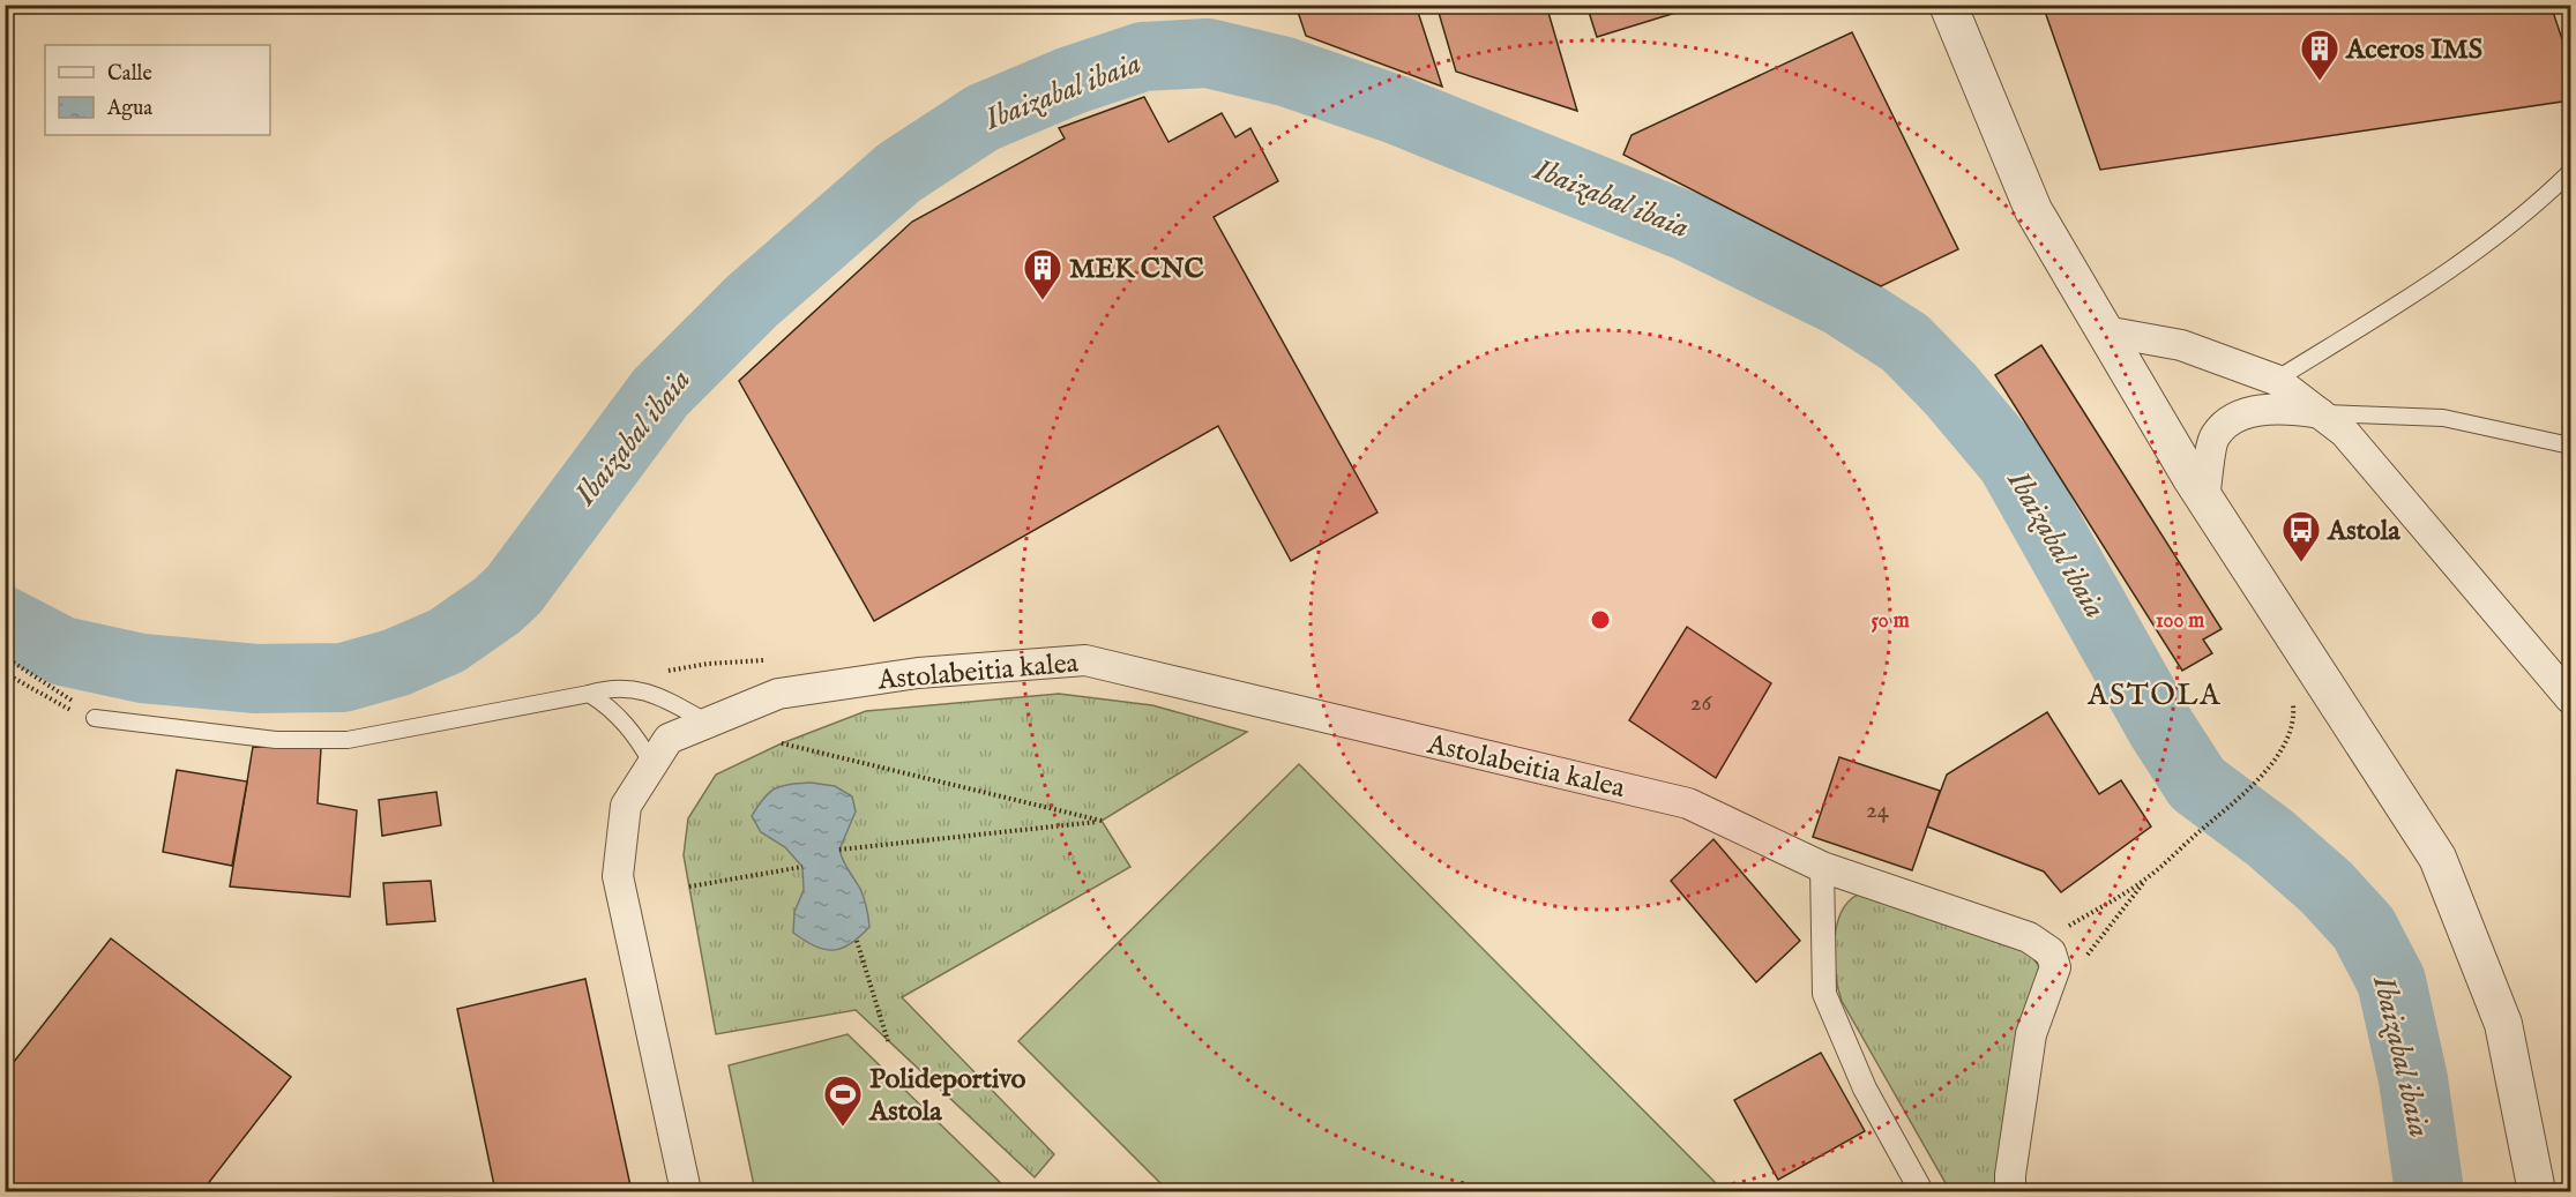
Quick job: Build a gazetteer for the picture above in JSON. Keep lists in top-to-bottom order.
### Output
{
  "streets": {
    "street": ["Astolabeitia kalea"]
  },
  "districts": ["ASTOLA"],
  "water": ["Ibaizabal ibaia"],
  "places": {
    "building": ["Aceros IMS", "MEK CNC"],
    "bus stop": ["Astola"],
    "sports": ["Polideportivo Astola"]
  },
  "house_numbers": ["26", "24"],
  "legend": ["Calle", "Agua"],
  "rings": ["50 m", "100 m"]
}
